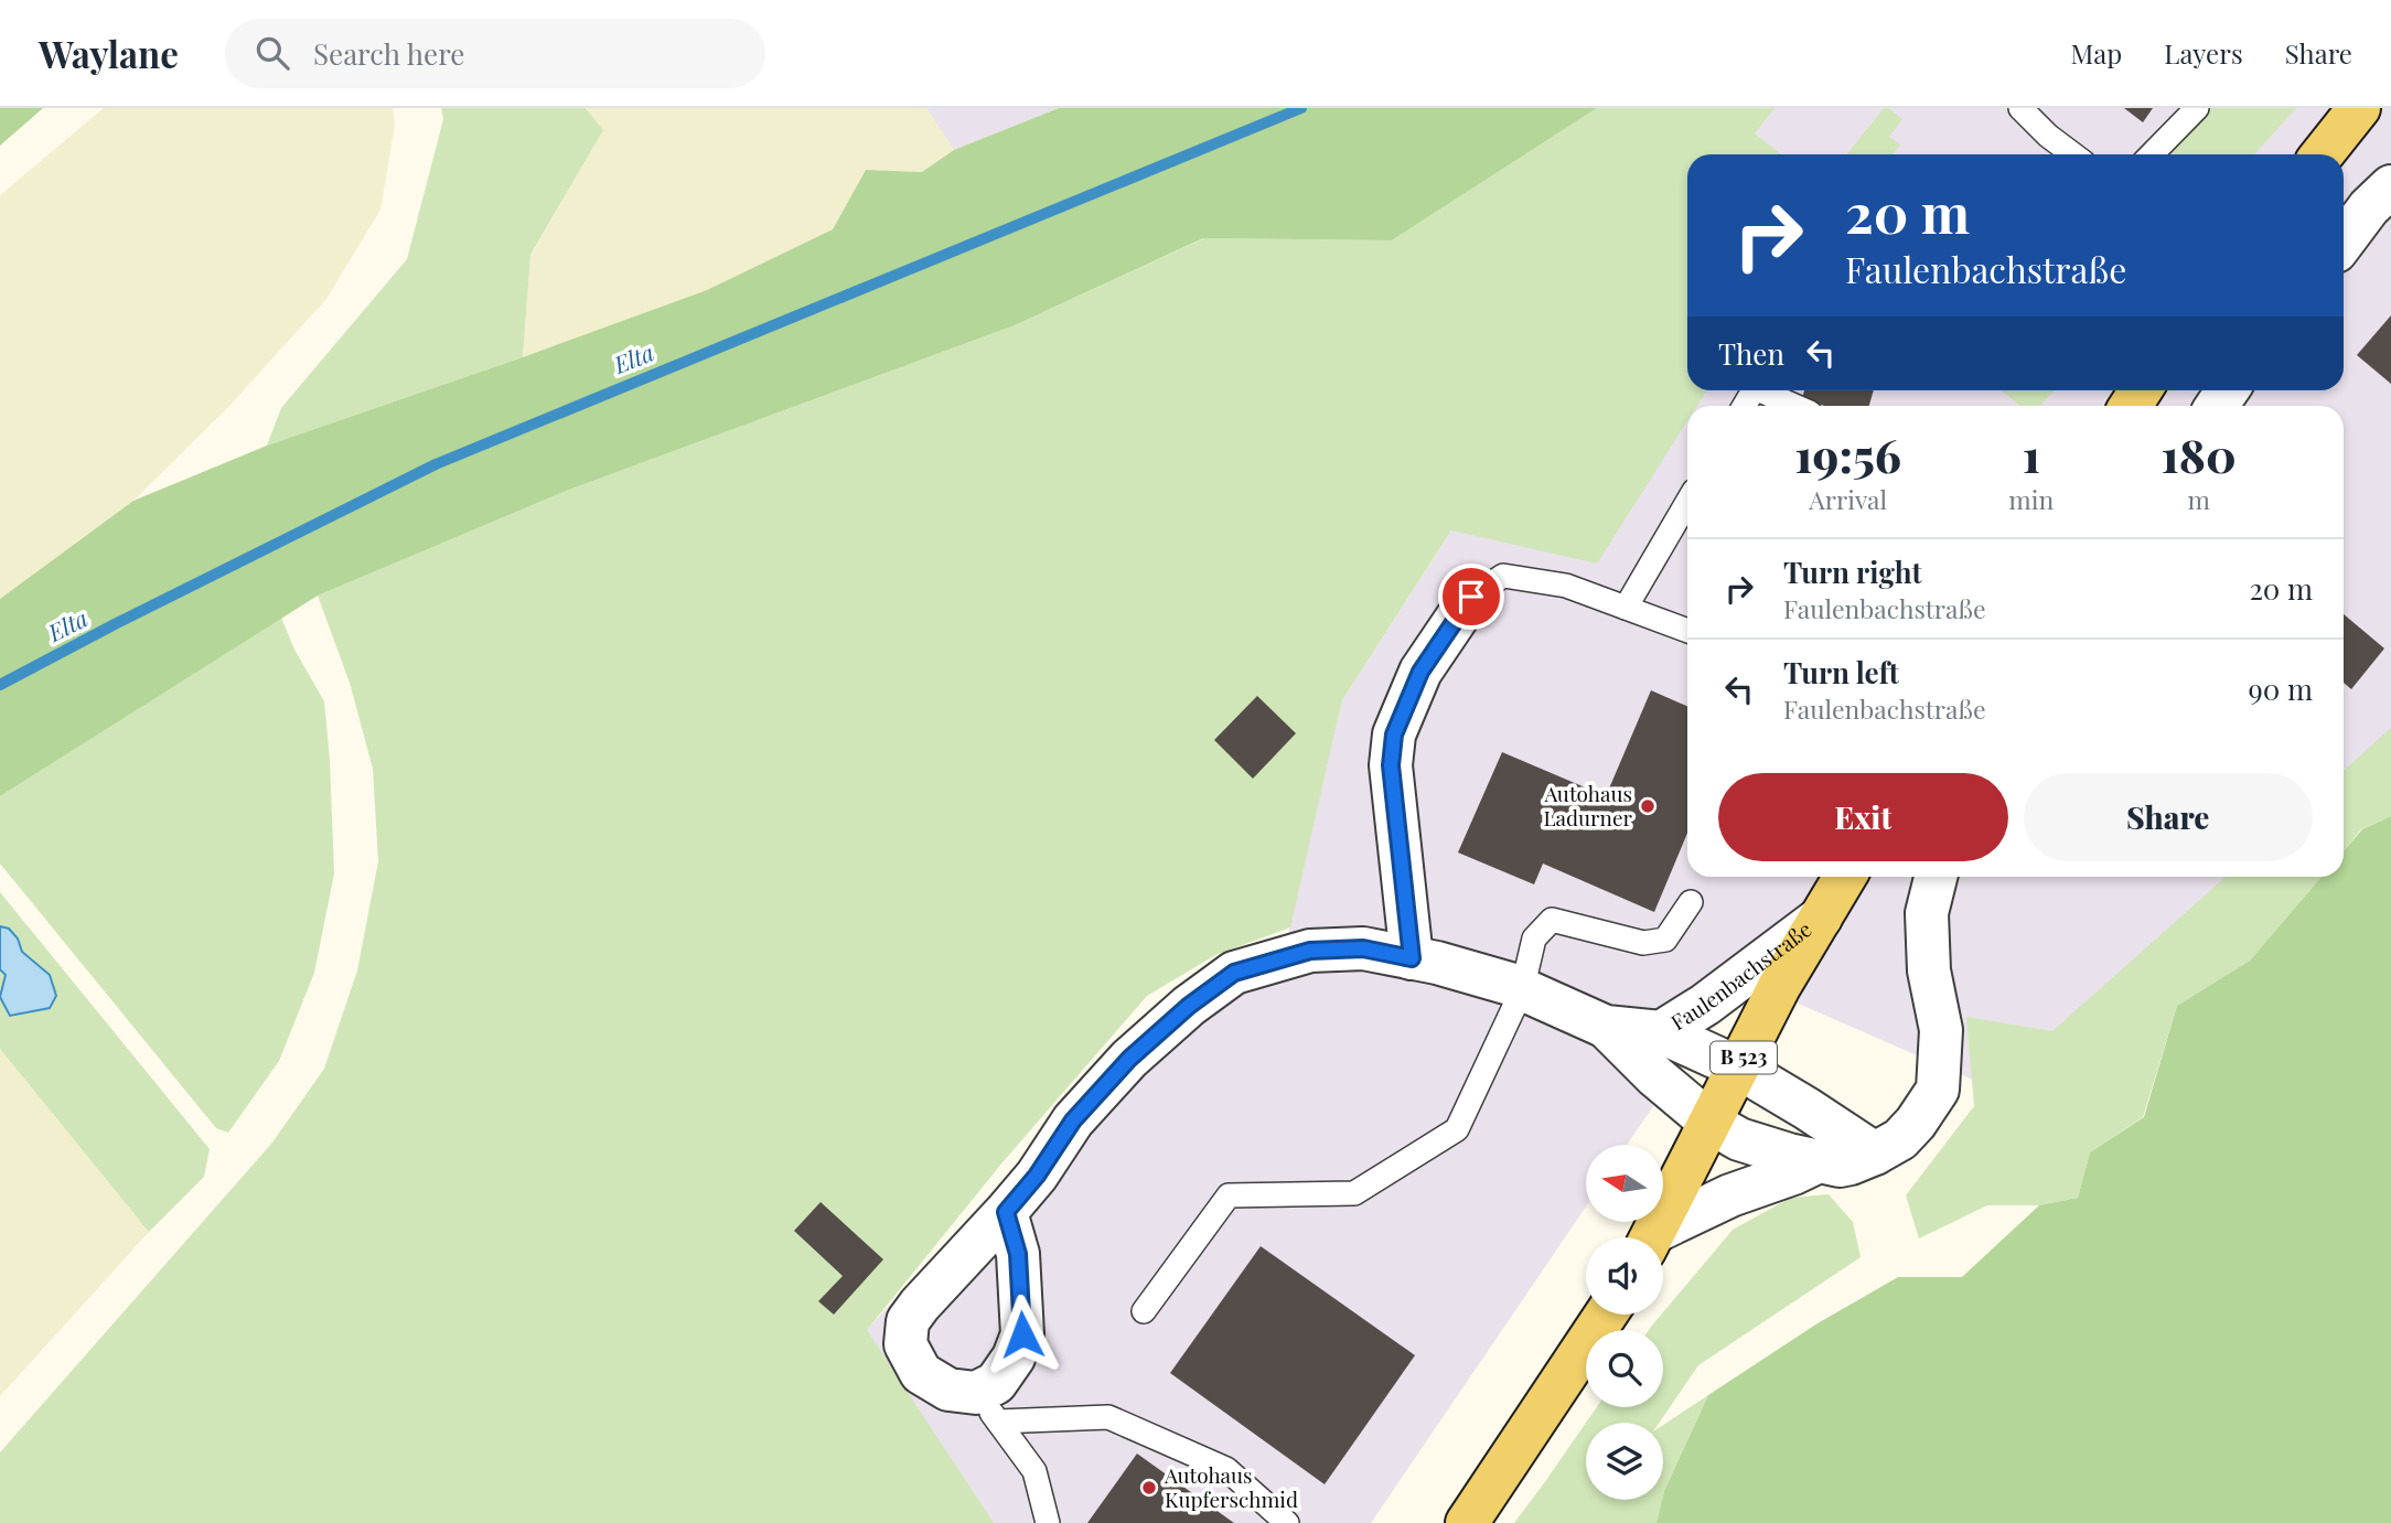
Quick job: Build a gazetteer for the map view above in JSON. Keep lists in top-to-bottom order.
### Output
{
  "streets": {
    "main road": ["B 523"],
    "street": ["Faulenbachstraße"]
  },
  "crossings": [
    ["Faulenbachstraße", "B 523"]
  ],
  "water": ["Elta"],
  "places": ["Autohaus Ladurner", "Autohaus Kupferschmid"],
  "north": "left",
  "page": {
    "header": "Waylane",
    "search": "Search here",
    "nav": ["Map", "Layers", "Share"],
    "turn": ["20 m", "Faulenbachstraße"],
    "then": "Then",
    "eta": [
      "19:56",
      "Arrival",
      "1",
      "min",
      "180",
      "m"
    ],
    "list": [
      {
        "name": "Turn right",
        "note": "Faulenbachstraße",
        "value": "20 m"
      },
      {
        "name": "Turn left",
        "note": "Faulenbachstraße",
        "value": "90 m"
      }
    ],
    "buttons": ["Exit", "Share"]
  }
}
